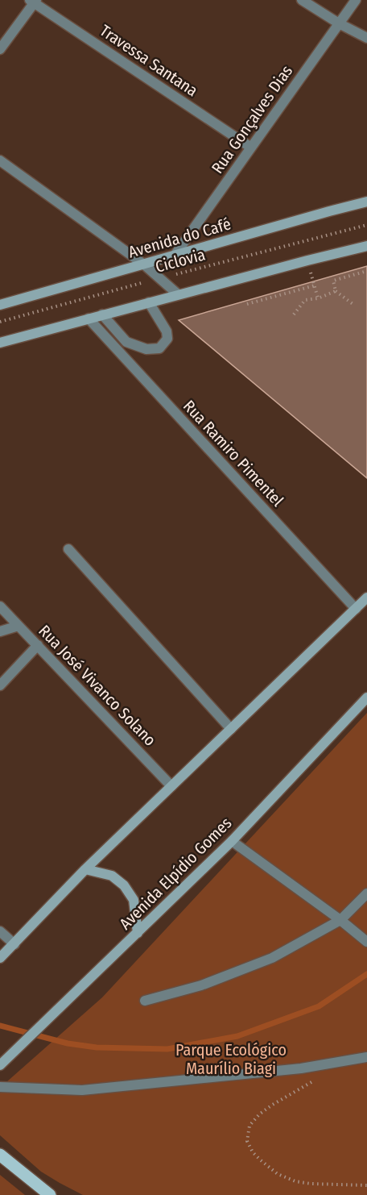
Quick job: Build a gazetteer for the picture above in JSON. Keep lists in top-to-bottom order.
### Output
{
  "streets": {
    "main road": ["Avenida do Café", "Avenida Elpídio Gomes"],
    "street": [
      "Travessa Santana",
      "Rua Gonçalves Dias",
      "Rua Ramiro Pimentel",
      "Rua José Vivanco Solano"
    ],
    "path": ["Ciclovia"]
  },
  "crossings": [
    ["Travessa Santana", "Rua Gonçalves Dias"],
    ["Rua Gonçalves Dias", "Avenida do Café"]
  ],
  "parks": ["Parque Ecológico Maurílio Biagi"]
}
